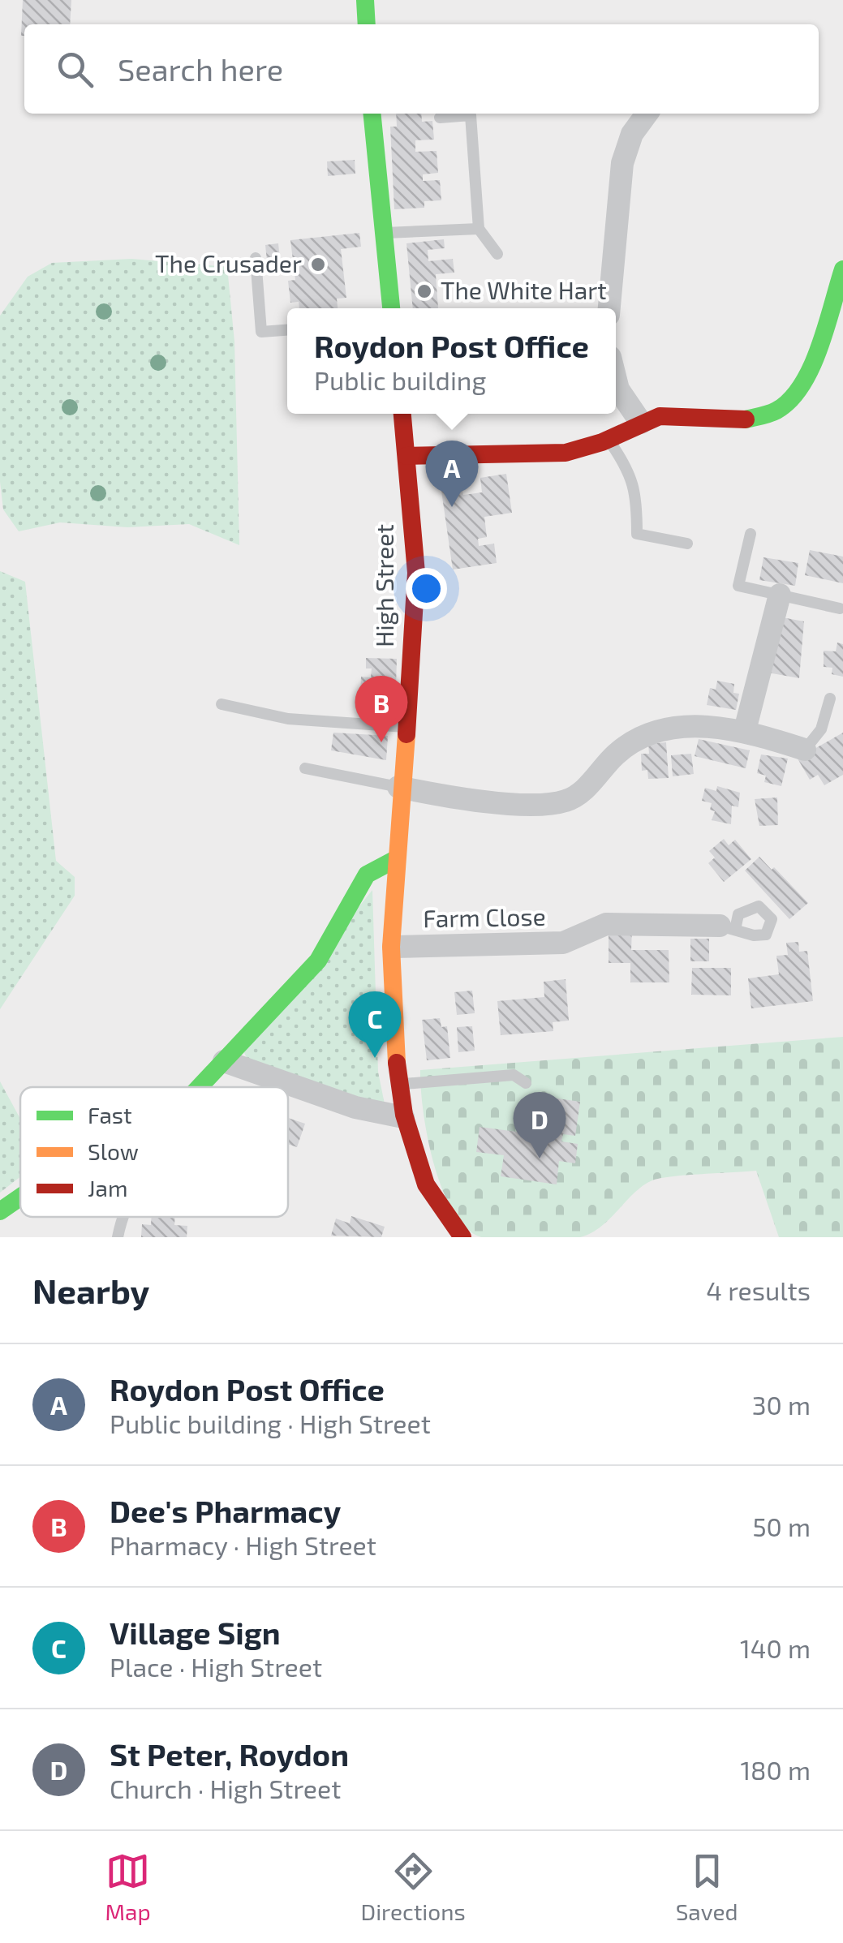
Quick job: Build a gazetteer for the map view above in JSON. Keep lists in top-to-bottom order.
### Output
{
  "streets": {
    "main road": ["High Street"],
    "street": ["Farm Close"]
  },
  "crossings": [
    ["High Street", "Farm Close"]
  ],
  "places": ["The Crusader", "The White Hart"],
  "legend": ["Fast", "Slow", "Jam"],
  "page": {
    "search": "Search here",
    "popup": ["Roydon Post Office", "Public building"],
    "pins": [
      "A",
      "B",
      "C",
      "D"
    ],
    "heading": ["Nearby", "4 results"],
    "list": [
      {
        "mark": "A",
        "name": "Roydon Post Office",
        "note": "Public building · High Street",
        "value": "30 m"
      },
      {
        "mark": "B",
        "name": "Dee's Pharmacy",
        "note": "Pharmacy · High Street",
        "value": "50 m"
      },
      {
        "mark": "C",
        "name": "Village Sign",
        "note": "Place · High Street",
        "value": "140 m"
      },
      {
        "mark": "D",
        "name": "St Peter, Roydon",
        "note": "Church · High Street",
        "value": "180 m"
      }
    ],
    "nav": ["Map", "Directions", "Saved"]
  }
}
